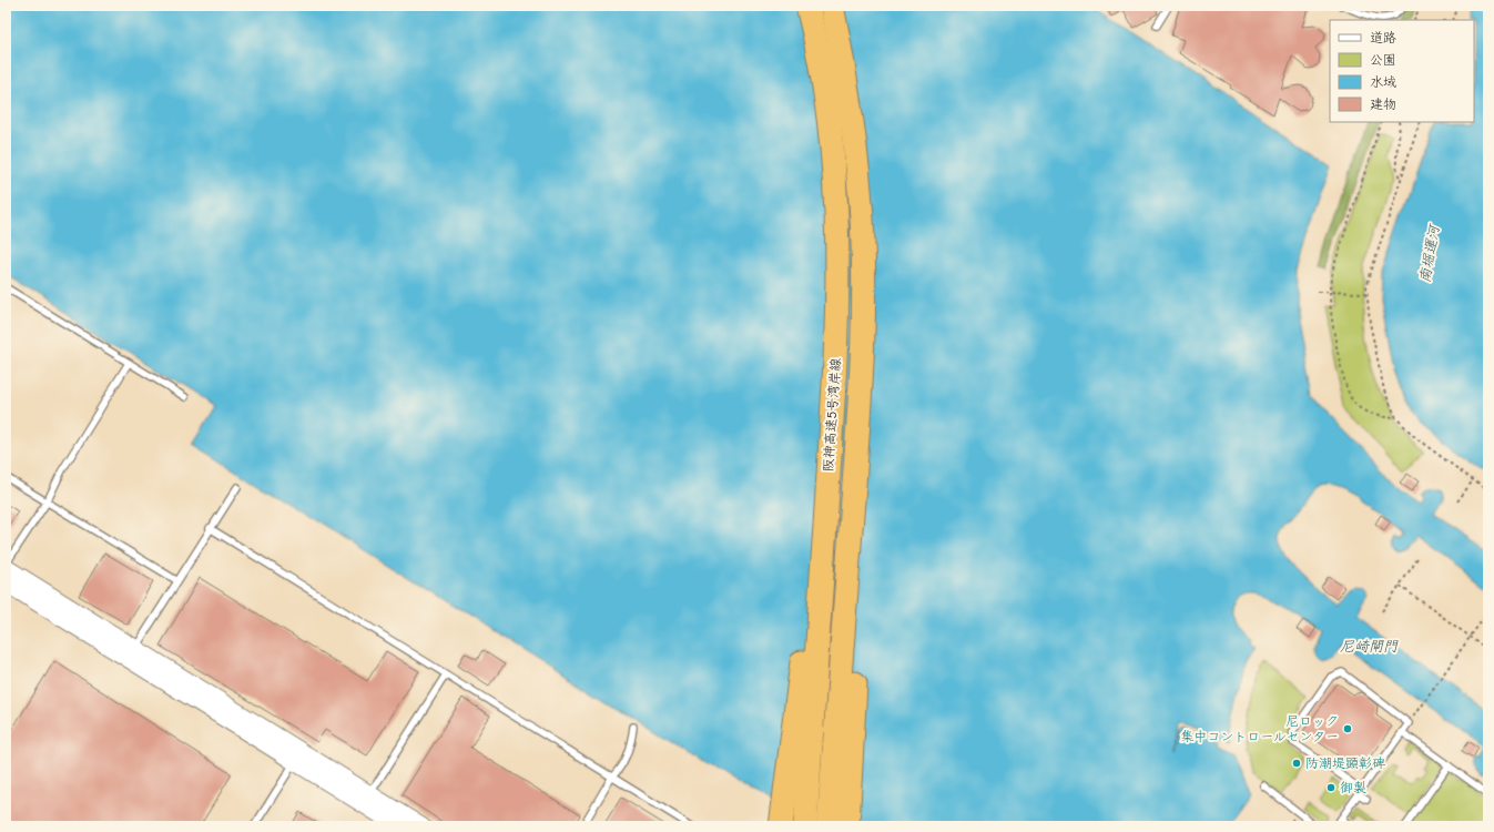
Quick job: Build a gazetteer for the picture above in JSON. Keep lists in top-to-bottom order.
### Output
{
  "streets": {
    "highway": ["阪神高速5号湾岸線"]
  },
  "water": ["南堀運河", "尼崎閘門"],
  "places": ["尼ロック 集中コントロールセンター", "防潮堤顕彰碑", "御製"],
  "legend": [
    "道路",
    "公園",
    "水域",
    "建物"
  ]
}
